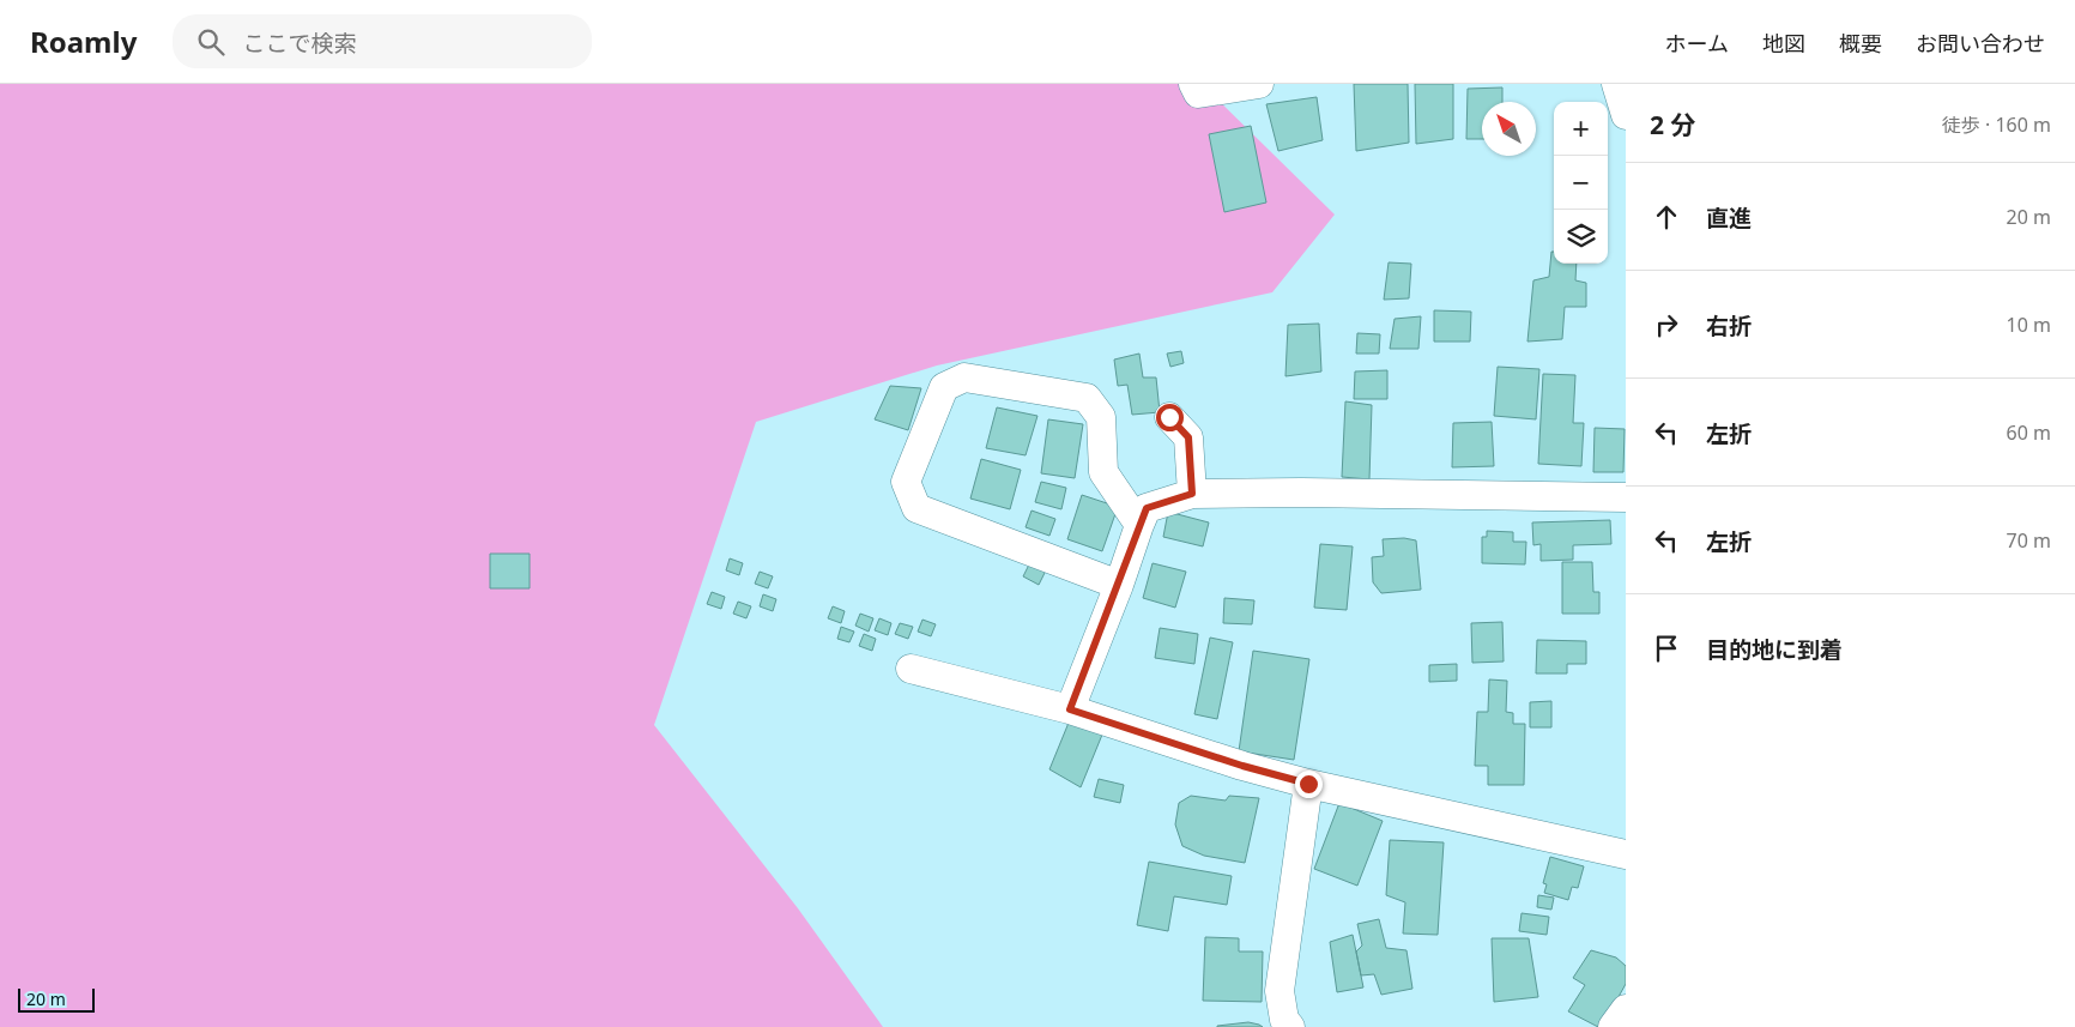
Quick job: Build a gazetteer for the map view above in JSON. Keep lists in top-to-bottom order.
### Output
{
  "scale_bar": "20 m",
  "north": "top left",
  "page": {
    "header": "Roamly",
    "search": "ここで検索",
    "nav": [
      "ホーム",
      "地図",
      "概要",
      "お問い合わせ"
    ],
    "heading": ["2 分", "徒歩 · 160 m"],
    "map_buttons": ["+", "−"],
    "list": [
      ["直進", "20 m"],
      ["右折", "10 m"],
      ["左折", "60 m"],
      ["左折", "70 m"],
      "目的地に到着"
    ],
    "scale": "20 m"
  }
}
